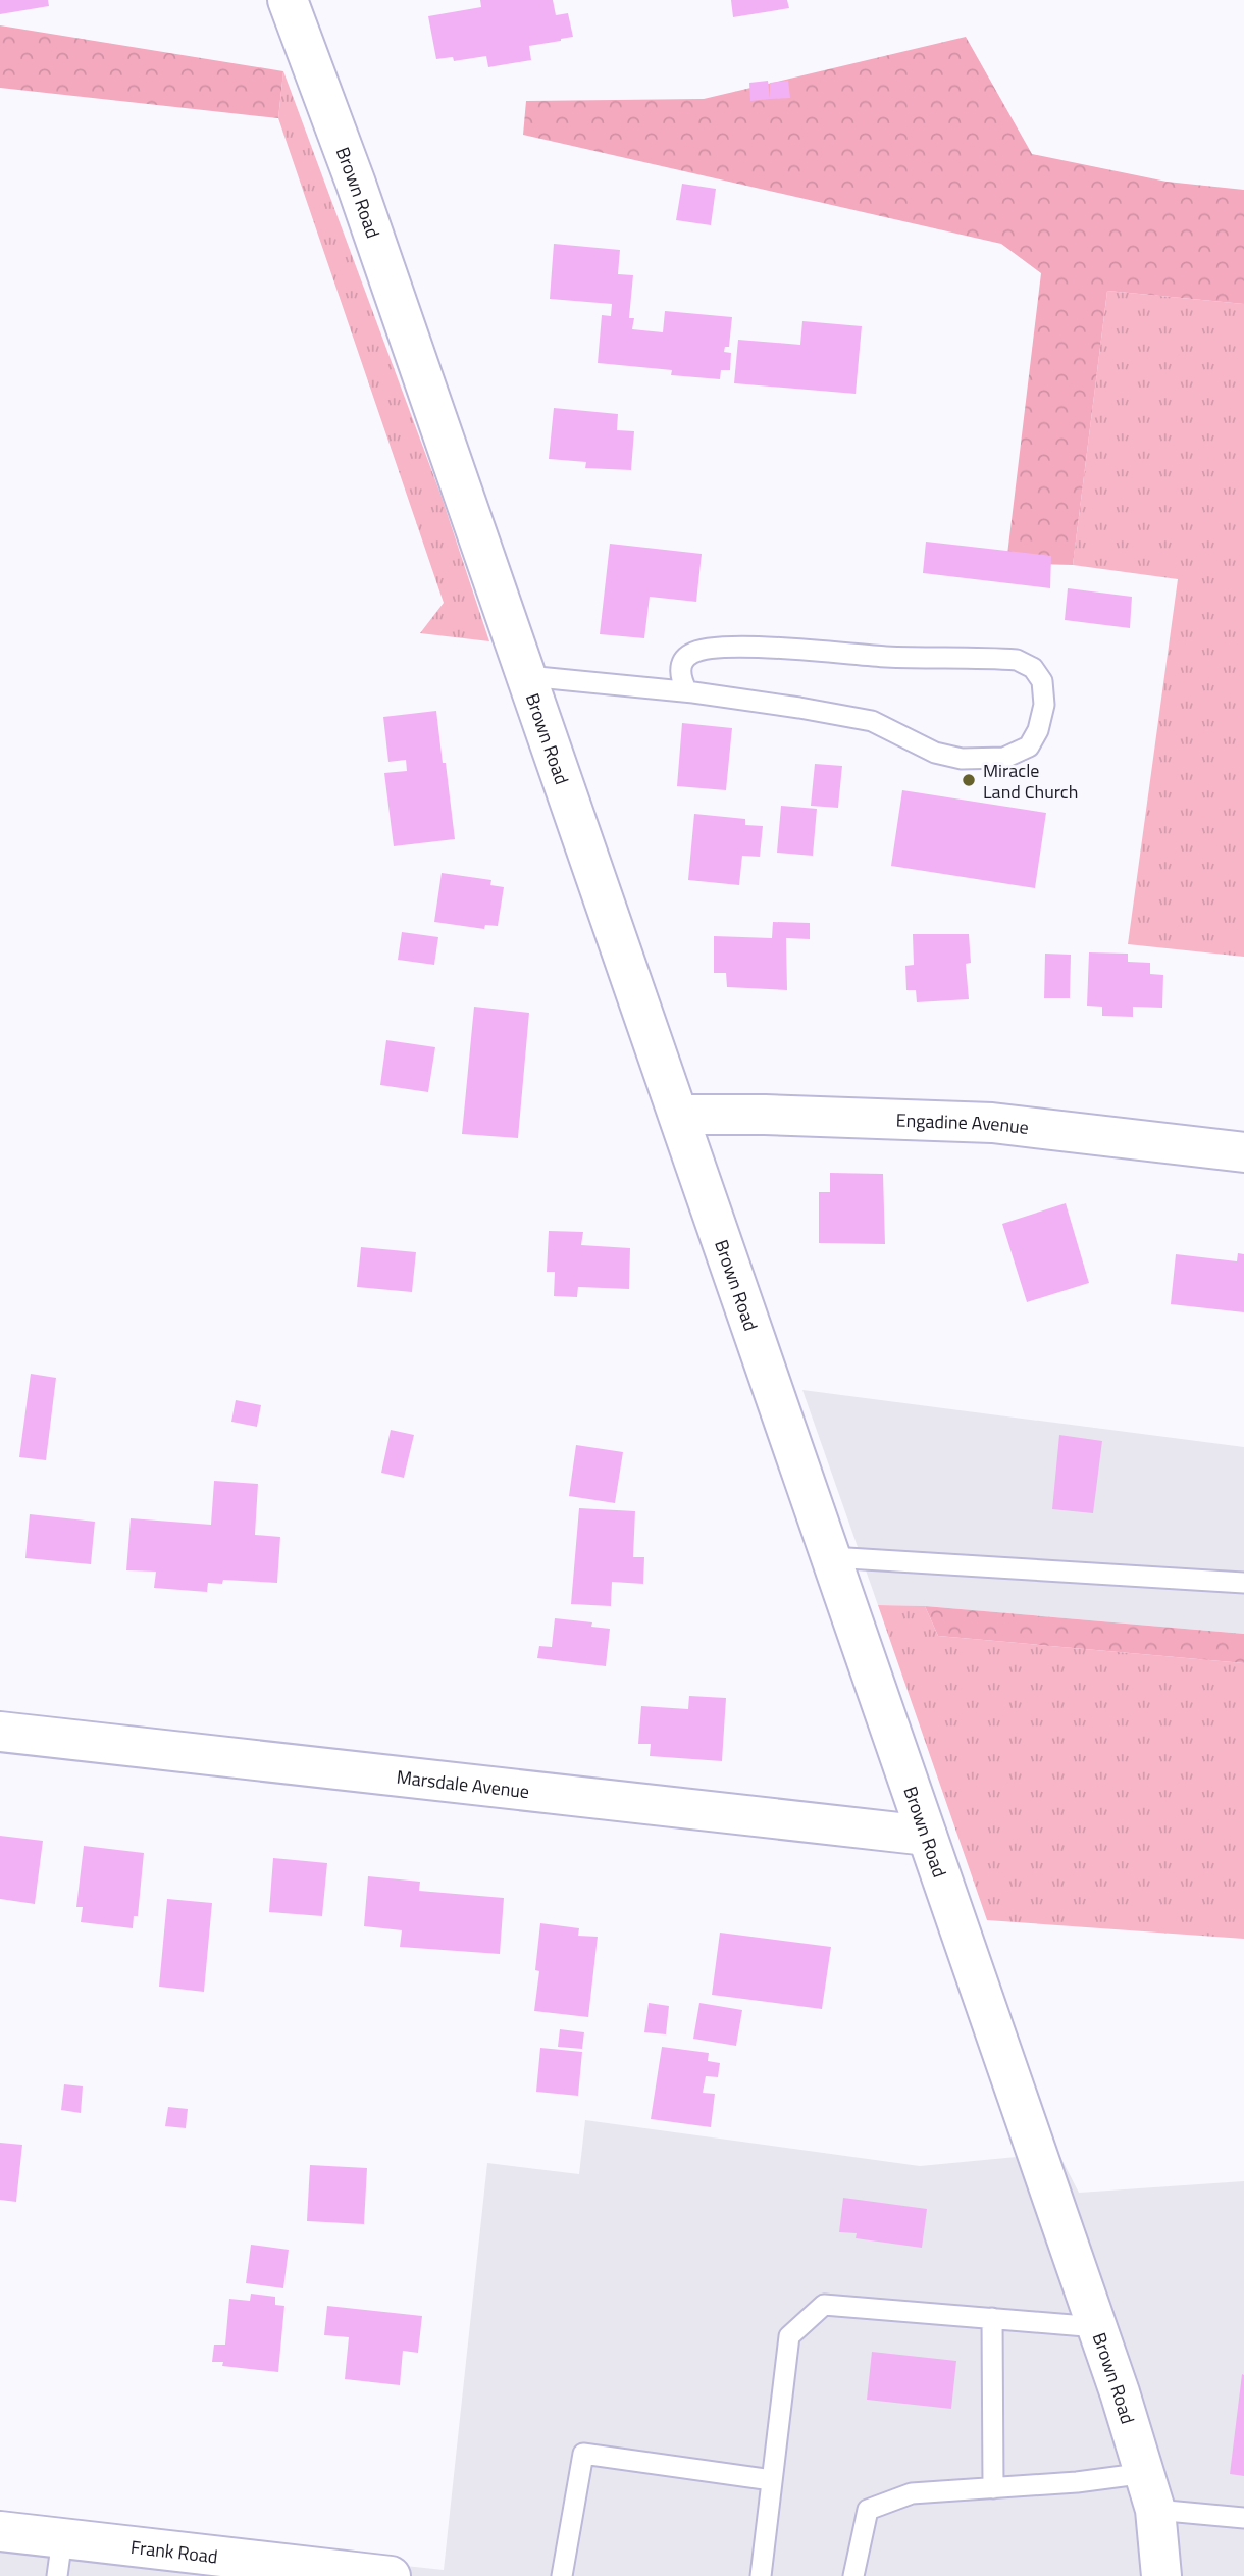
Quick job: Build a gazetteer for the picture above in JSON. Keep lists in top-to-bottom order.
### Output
{
  "streets": {
    "main road": [
      "Brown Road",
      "Engadine Avenue",
      "Marsdale Avenue",
      "Frank Road"
    ]
  },
  "crossings": [
    ["Brown Road", "Engadine Avenue"],
    ["Brown Road", "Marsdale Avenue"]
  ],
  "places": ["Miracle Land Church"]
}
